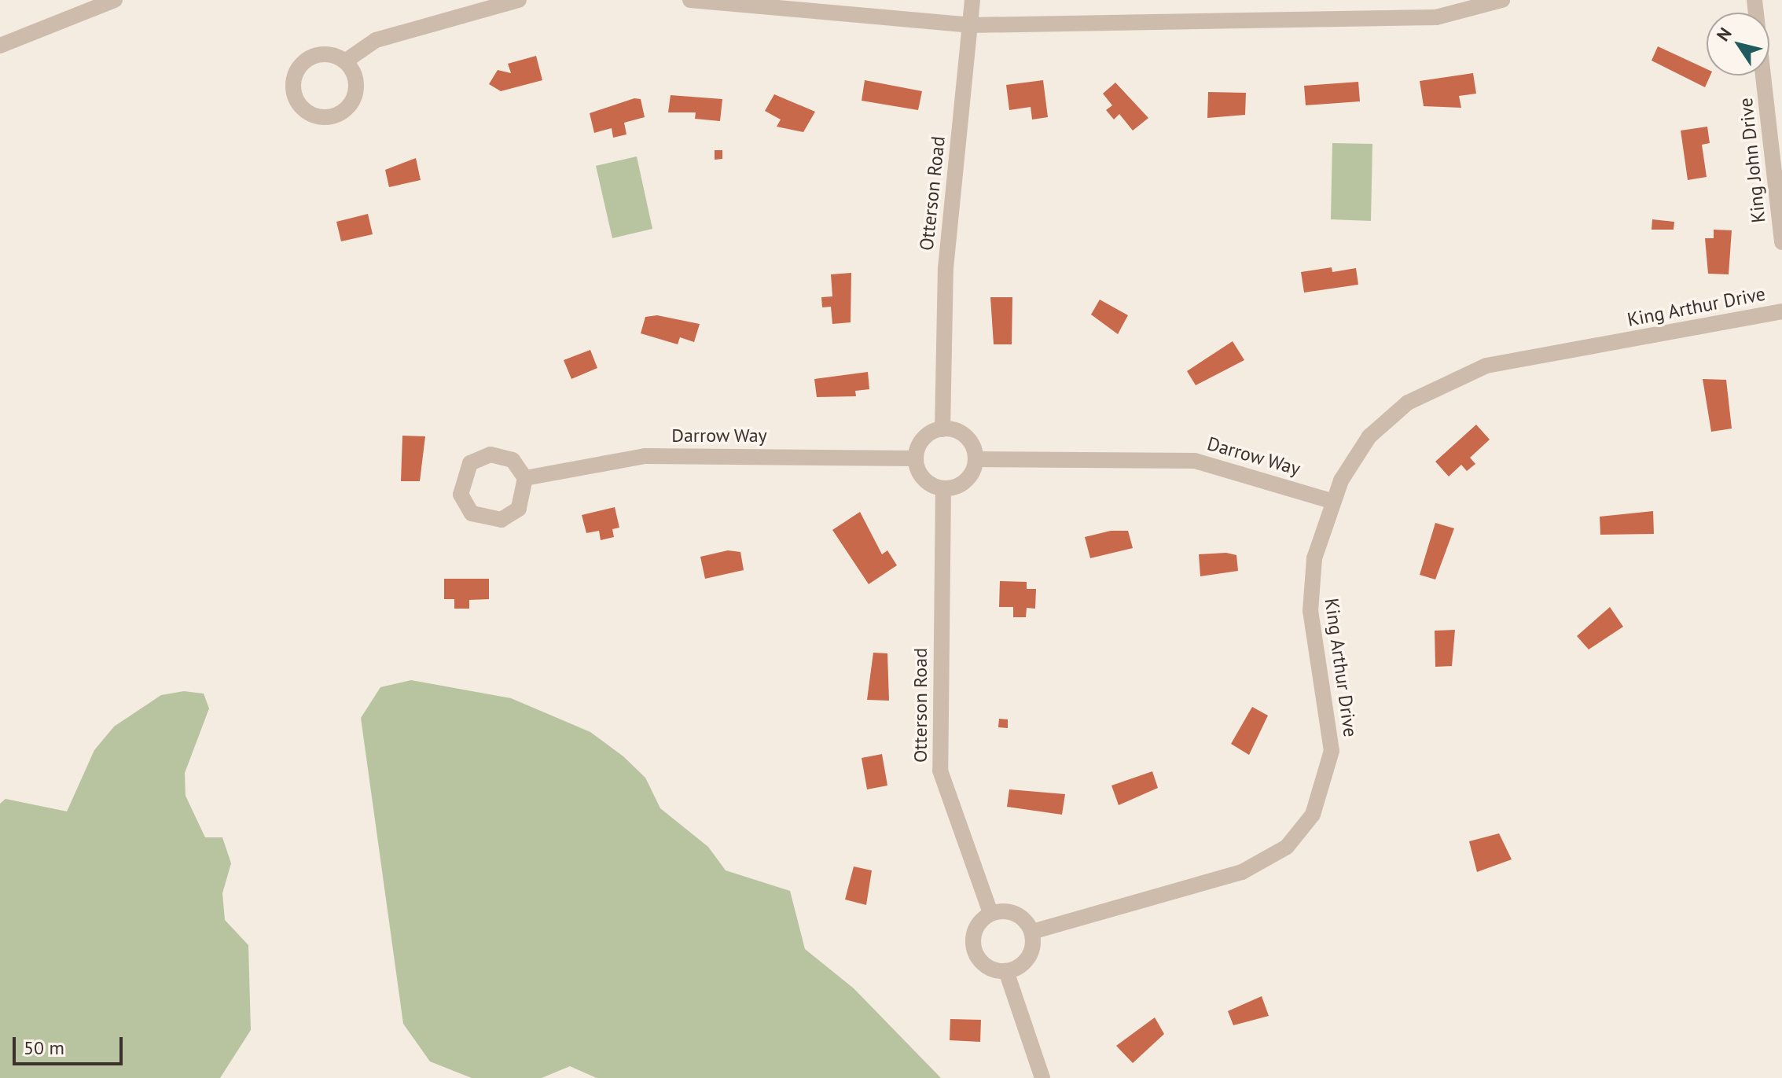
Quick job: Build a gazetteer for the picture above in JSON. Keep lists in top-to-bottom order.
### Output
{
  "streets": {
    "street": [
      "King John Drive",
      "Otterson Road",
      "King Arthur Drive",
      "Darrow Way"
    ]
  },
  "crossings": [
    ["Otterson Road", "King Arthur Drive"],
    ["Otterson Road", "Darrow Way"],
    ["King Arthur Drive", "Darrow Way"]
  ],
  "scale_bar": "50 m",
  "north": "top left"
}
